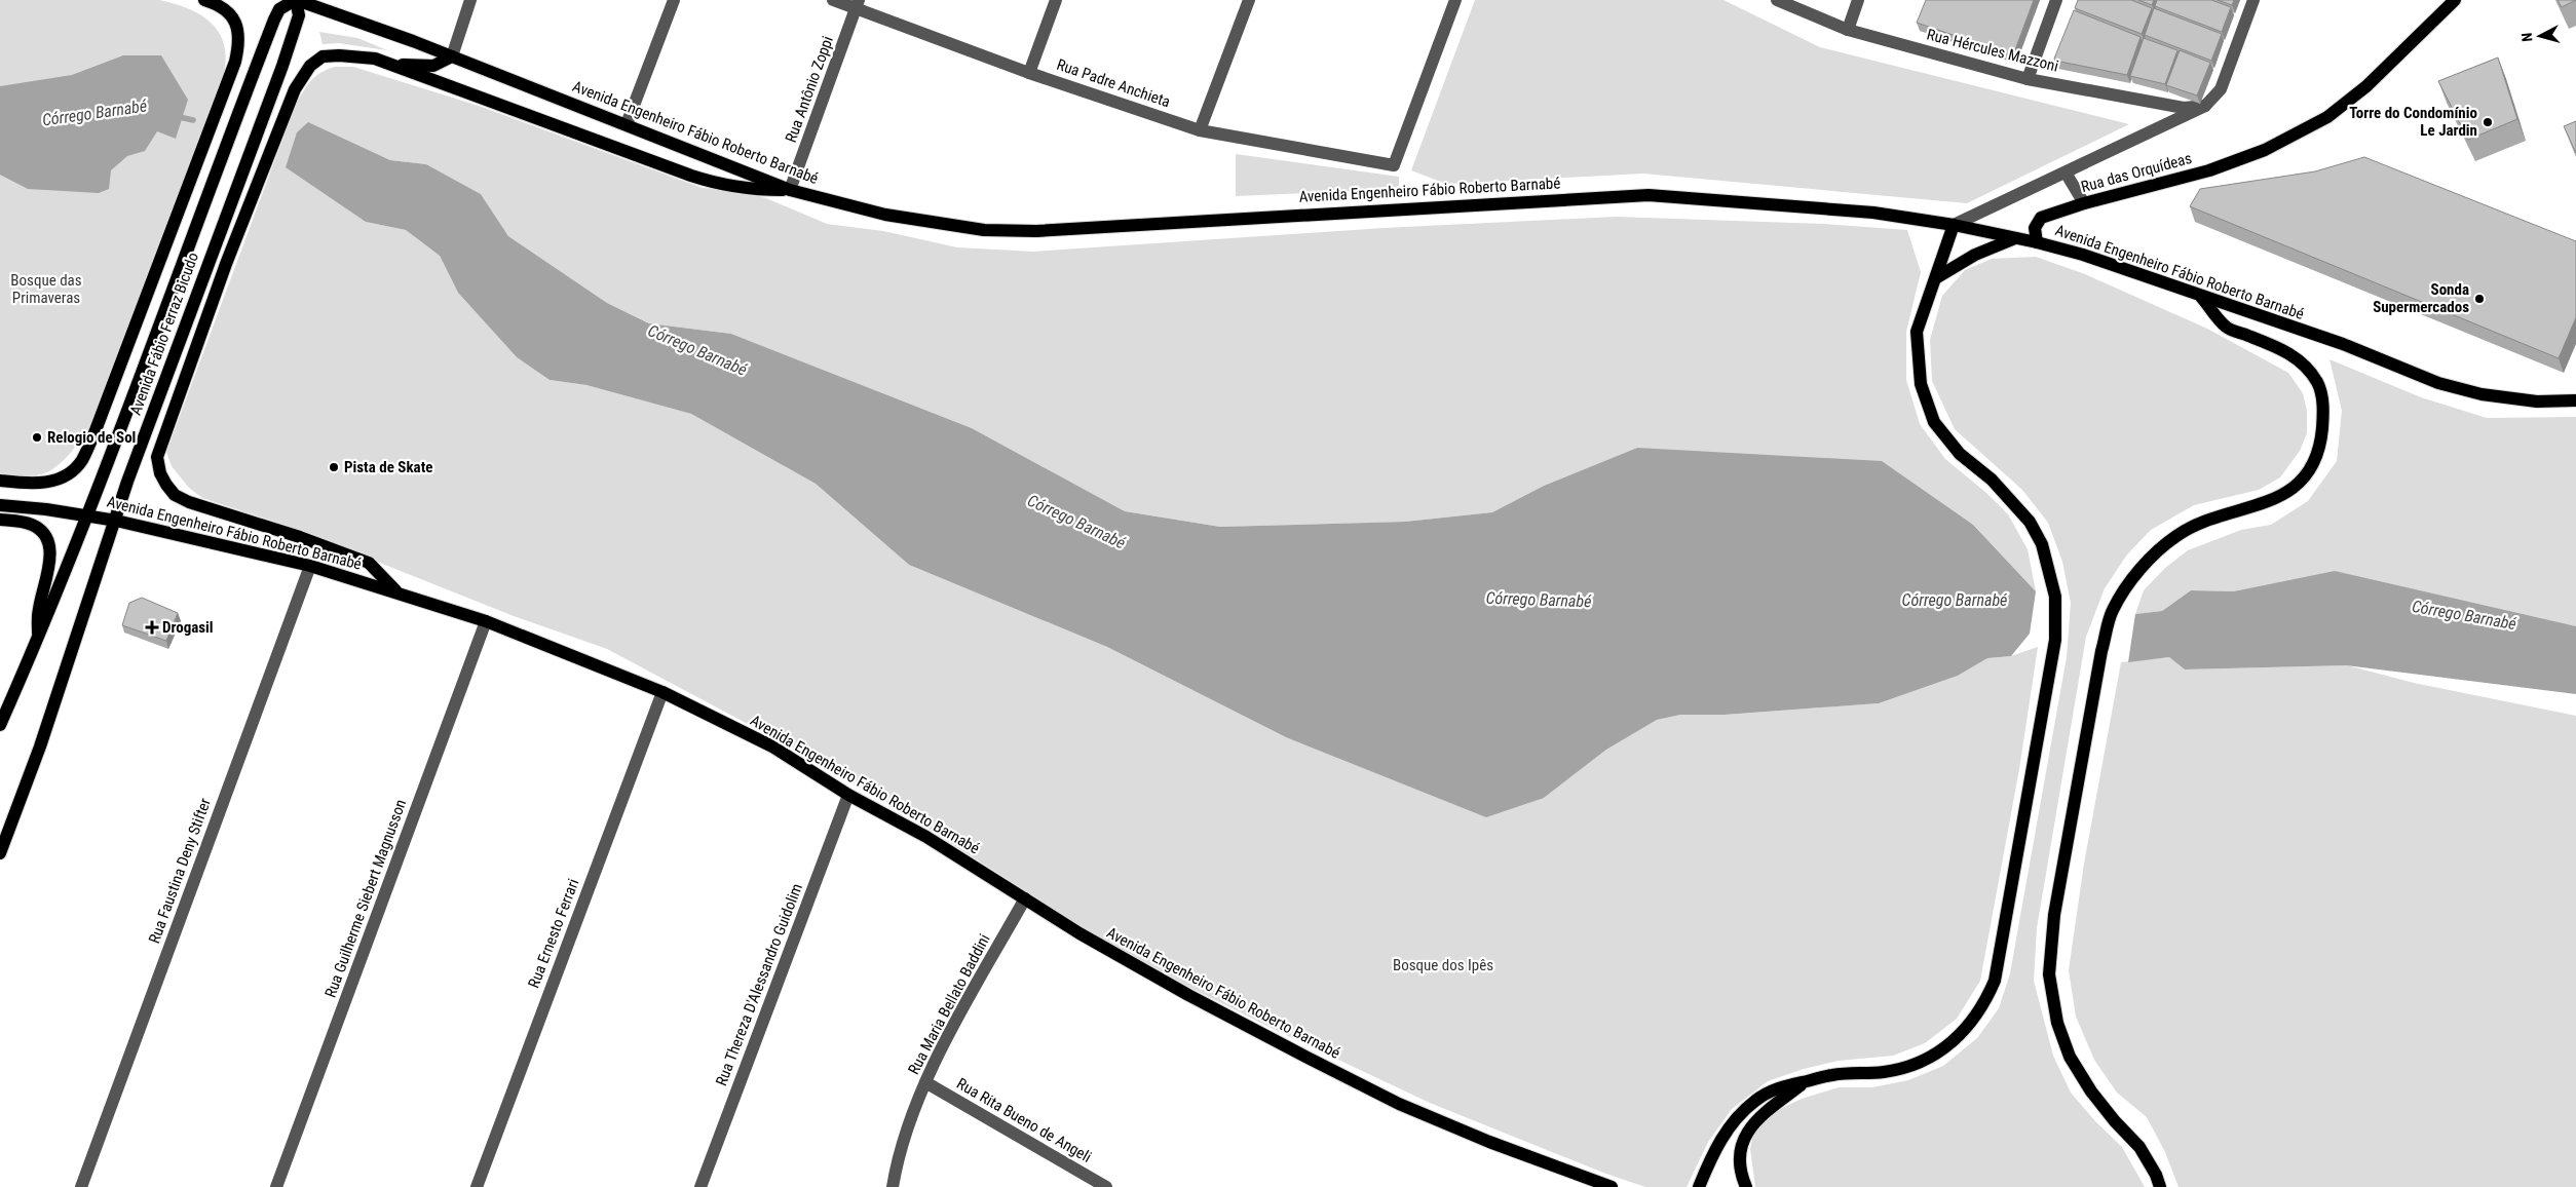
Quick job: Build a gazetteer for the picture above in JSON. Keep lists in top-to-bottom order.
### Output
{
  "streets": {
    "main road": ["Avenida Engenheiro Fábio Roberto Barnabé", "Rua das Orquídeas", "Avenida Fábio Ferraz Bicudo"],
    "street": [
      "Rua Hércules Mazzoni",
      "Rua Padre Anchieta",
      "Rua Antônio Zoppi",
      "Rua Faustina Deny Stifter",
      "Rua Guilherme Siebert Magnusson",
      "Rua Ernesto Ferrari",
      "Rua Thereza D'Alessandro Guidolim",
      "Rua Maria Bellato Baddini",
      "Rua Rita Bueno de Angeli"
    ]
  },
  "crossings": [
    ["Rua Padre Anchieta", "Rua Antônio Zoppi"],
    ["Rua Antônio Zoppi", "Avenida Engenheiro Fábio Roberto Barnabé"],
    ["Avenida Engenheiro Fábio Roberto Barnabé", "Rua das Orquídeas"],
    ["Avenida Engenheiro Fábio Roberto Barnabé", "Avenida Fábio Ferraz Bicudo"],
    ["Avenida Engenheiro Fábio Roberto Barnabé", "Rua Faustina Deny Stifter"],
    ["Avenida Engenheiro Fábio Roberto Barnabé", "Rua Guilherme Siebert Magnusson"],
    ["Avenida Engenheiro Fábio Roberto Barnabé", "Rua Ernesto Ferrari"],
    ["Avenida Engenheiro Fábio Roberto Barnabé", "Rua Thereza D'Alessandro Guidolim"],
    ["Avenida Engenheiro Fábio Roberto Barnabé", "Rua Maria Bellato Baddini"],
    ["Rua Maria Bellato Baddini", "Rua Rita Bueno de Angeli"]
  ],
  "water": ["Córrego Barnabé"],
  "parks": ["Bosque das Primaveras", "Bosque dos Ipês"],
  "places": {
    "other": [
      "Torre do Condomínio Le Jardin",
      "Sonda Supermercados",
      "Relogio de Sol",
      "Pista de Skate"
    ],
    "health": ["Drogasil"]
  },
  "north": "left"
}
